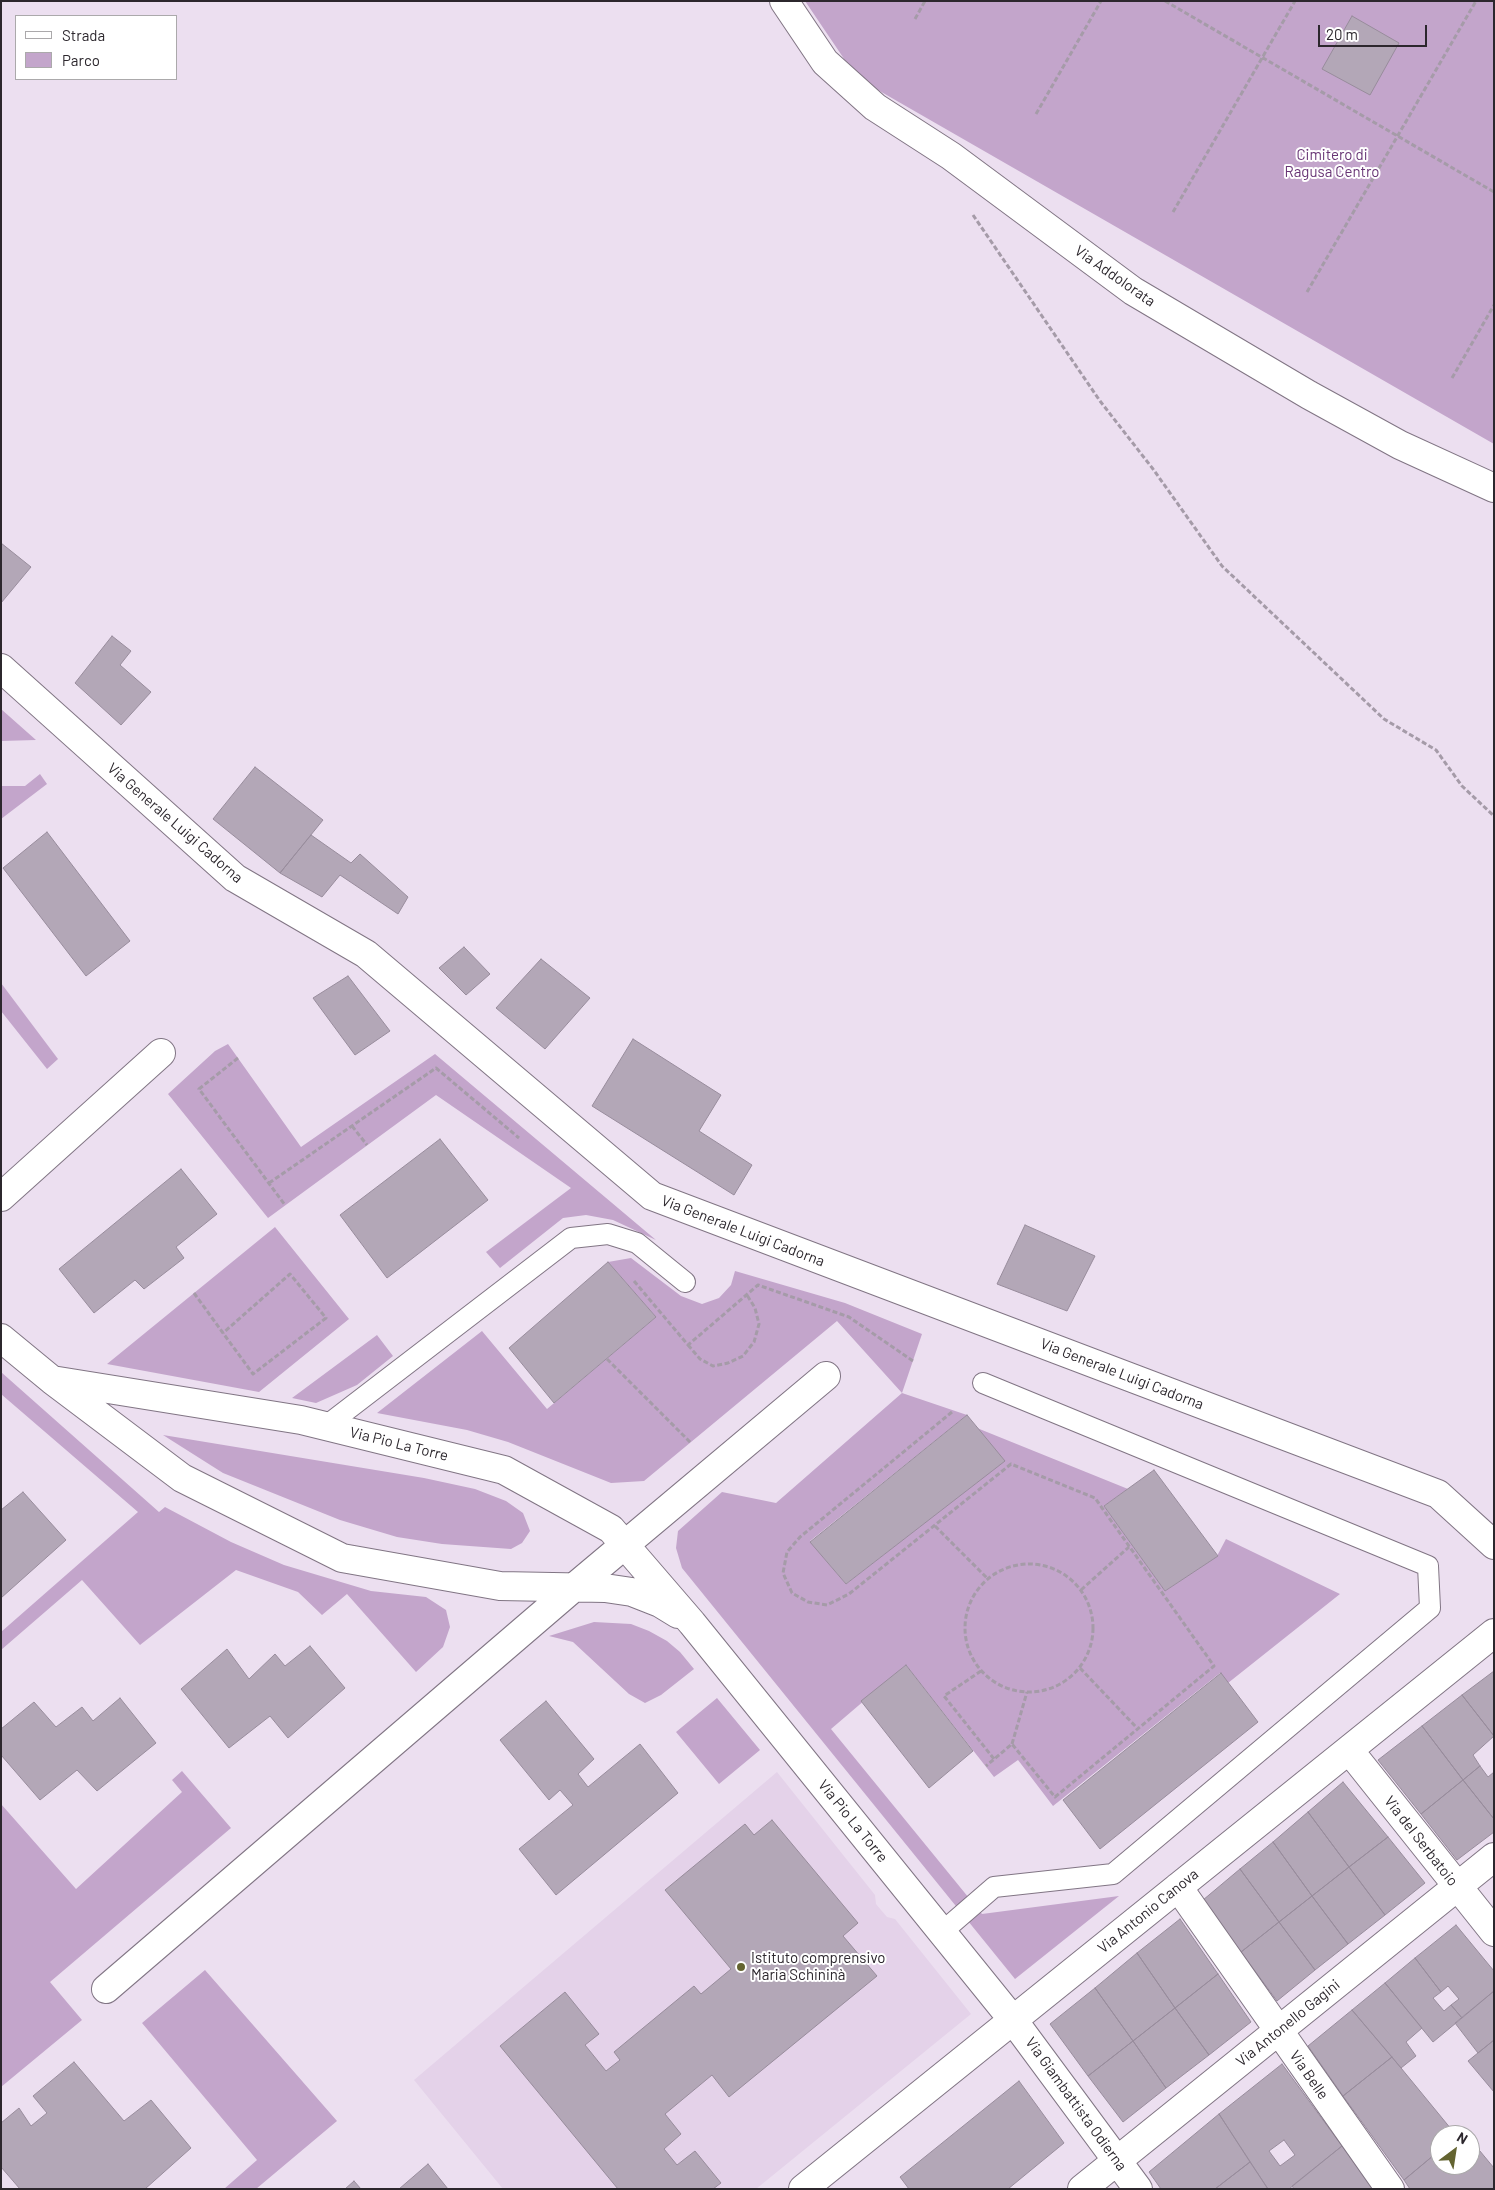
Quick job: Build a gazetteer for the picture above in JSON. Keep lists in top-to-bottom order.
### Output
{
  "streets": {
    "street": [
      "Via Addolorata",
      "Via Generale Luigi Cadorna",
      "Via Pio La Torre",
      "Via del Serbatoio",
      "Via Antonio Canova",
      "Via Antonello Gagini",
      "Via Belle",
      "Via Giambattista Odierna"
    ]
  },
  "crossings": [
    ["Via Pio La Torre", "Via Antonio Canova"],
    ["Via Pio La Torre", "Via Giambattista Odierna"],
    ["Via del Serbatoio", "Via Antonio Canova"],
    ["Via del Serbatoio", "Via Antonello Gagini"],
    ["Via Antonio Canova", "Via Belle"],
    ["Via Antonio Canova", "Via Giambattista Odierna"],
    ["Via Antonello Gagini", "Via Belle"],
    ["Via Antonello Gagini", "Via Giambattista Odierna"]
  ],
  "parks": ["Cimitero di Ragusa Centro"],
  "places": ["Istituto comprensivo Maria Schininà"],
  "legend": ["Strada", "Parco"],
  "scale_bar": "20 m",
  "north": "top right"
}
